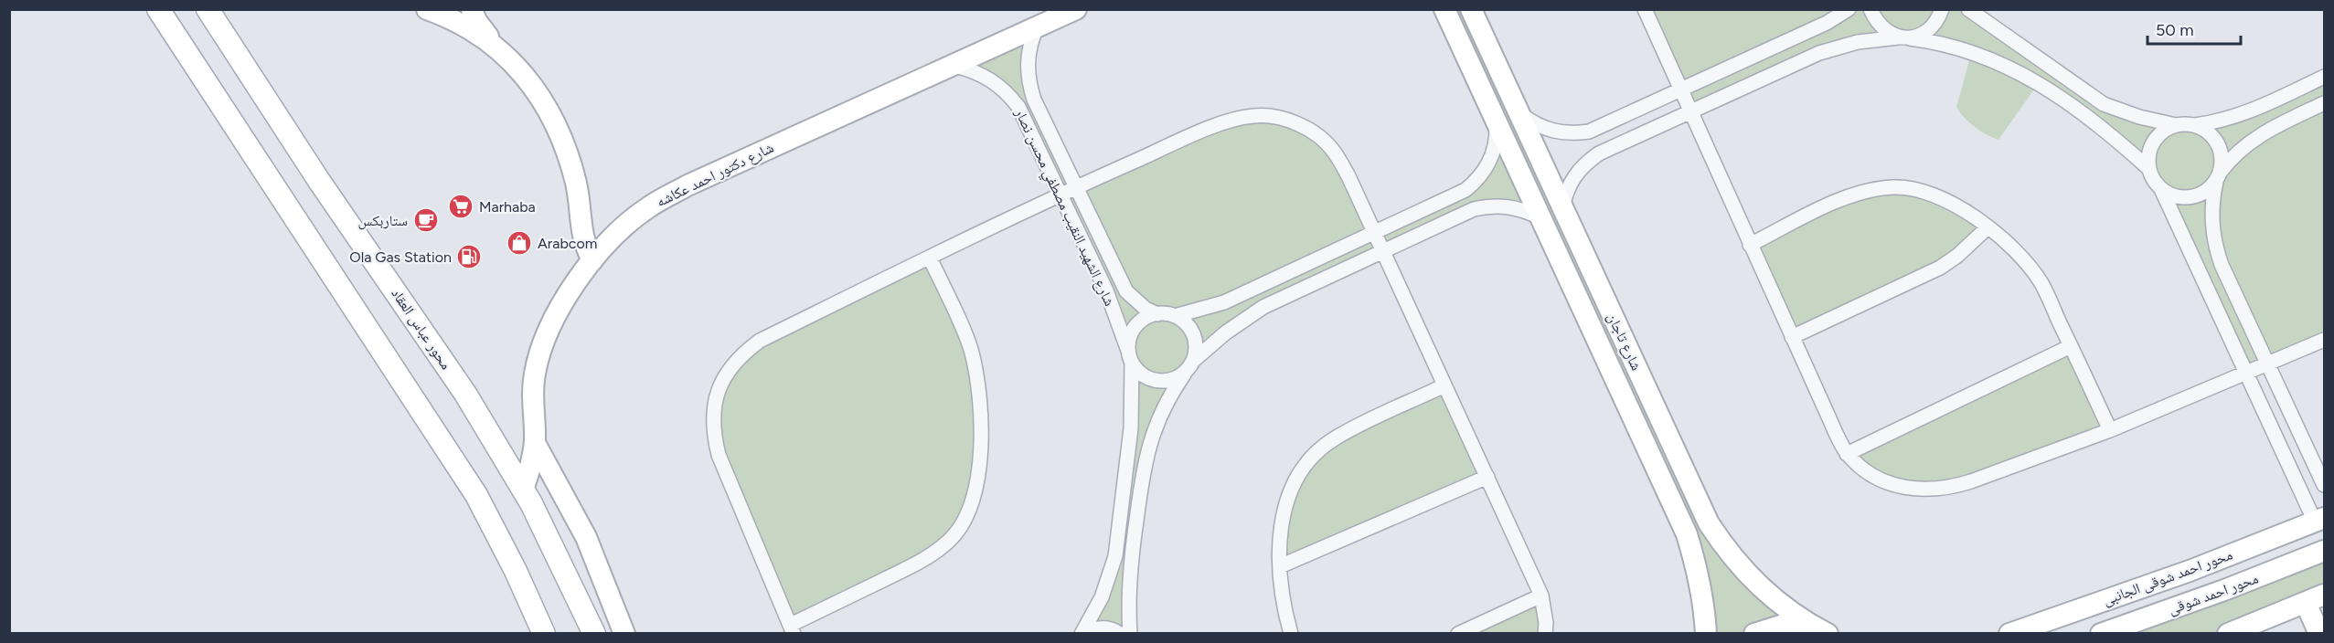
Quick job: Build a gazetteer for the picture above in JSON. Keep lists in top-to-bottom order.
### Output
{
  "streets": {
    "main road": ["محور عباس العقاد"],
    "street": [
      "شارع دكتور احمد عكاشه",
      "شارع الشهيد النقيب مصطفي محسن نصار",
      "شارع تاجان",
      "محور احمد شوقى الجانبى",
      "محور احمد شوقى"
    ]
  },
  "crossings": [
    ["شارع دكتور احمد عكاشه", "شارع الشهيد النقيب مصطفي محسن نصار"],
    ["شارع دكتور احمد عكاشه", "محور عباس العقاد"]
  ],
  "places": {
    "supermarket": ["Marhaba"],
    "cafe": ["ستاربكس"],
    "shop": ["Arabcom"],
    "fuel station": ["Ola Gas Station"]
  },
  "scale_bar": "50 m"
}
